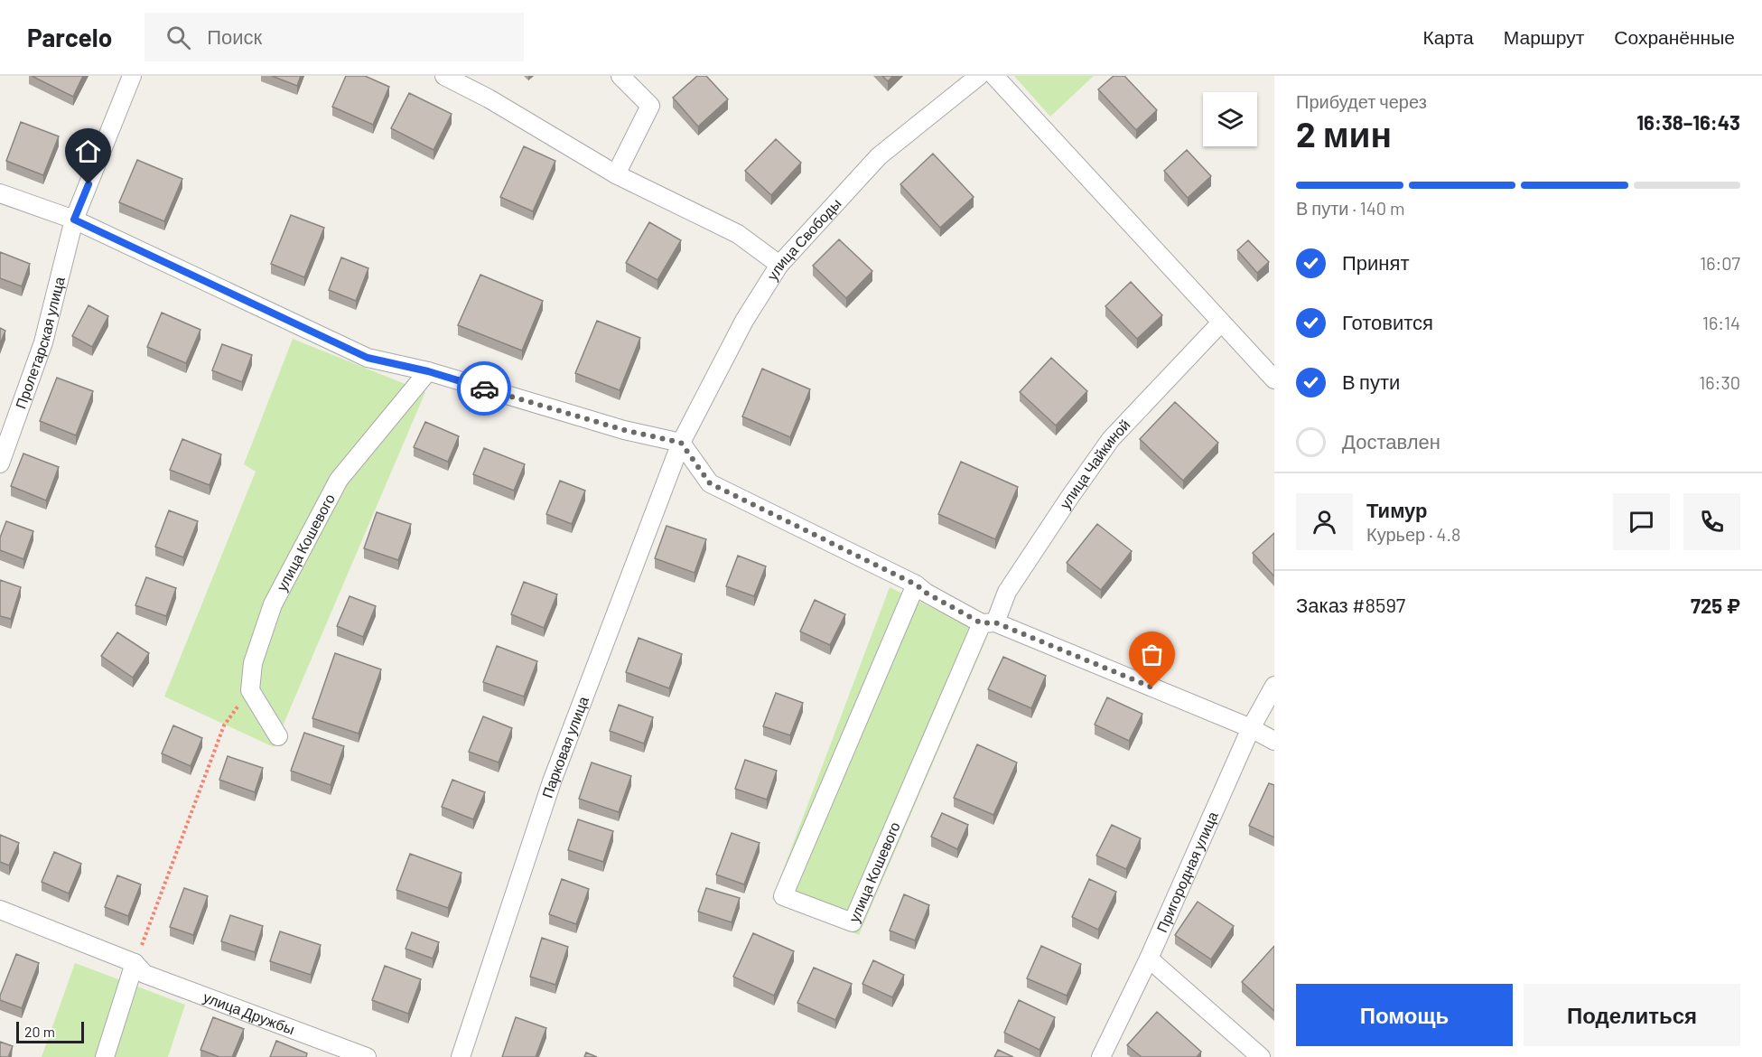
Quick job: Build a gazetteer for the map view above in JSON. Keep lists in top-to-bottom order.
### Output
{
  "streets": {
    "street": [
      "улица Свободы",
      "Пролетарская улица",
      "улица Чайкиной",
      "улица Кошевого",
      "Парковая улица",
      "Пригородная улица",
      "улица Дружбы"
    ]
  },
  "crossings": [
    ["улица Свободы", "Парковая улица"],
    ["улица Чайкиной", "улица Кошевого"]
  ],
  "scale_bar": "20 m",
  "page": {
    "header": "Parcelo",
    "search": "Поиск",
    "nav": ["Карта", "Маршрут", "Сохранённые"],
    "heading": ["2 мин", "Прибудет через", "16:38–16:43"],
    "panel": [
      "Тимур",
      "Курьер · 4.8",
      "Заказ #8597",
      "725 ₽"
    ],
    "bar": "В пути · 140 m",
    "list": [
      ["Принят", "16:07"],
      ["Готовится", "16:14"],
      ["В пути", "16:30"],
      "Доставлен"
    ],
    "buttons": ["Помощь", "Поделиться"],
    "scale": "20 m"
  }
}
